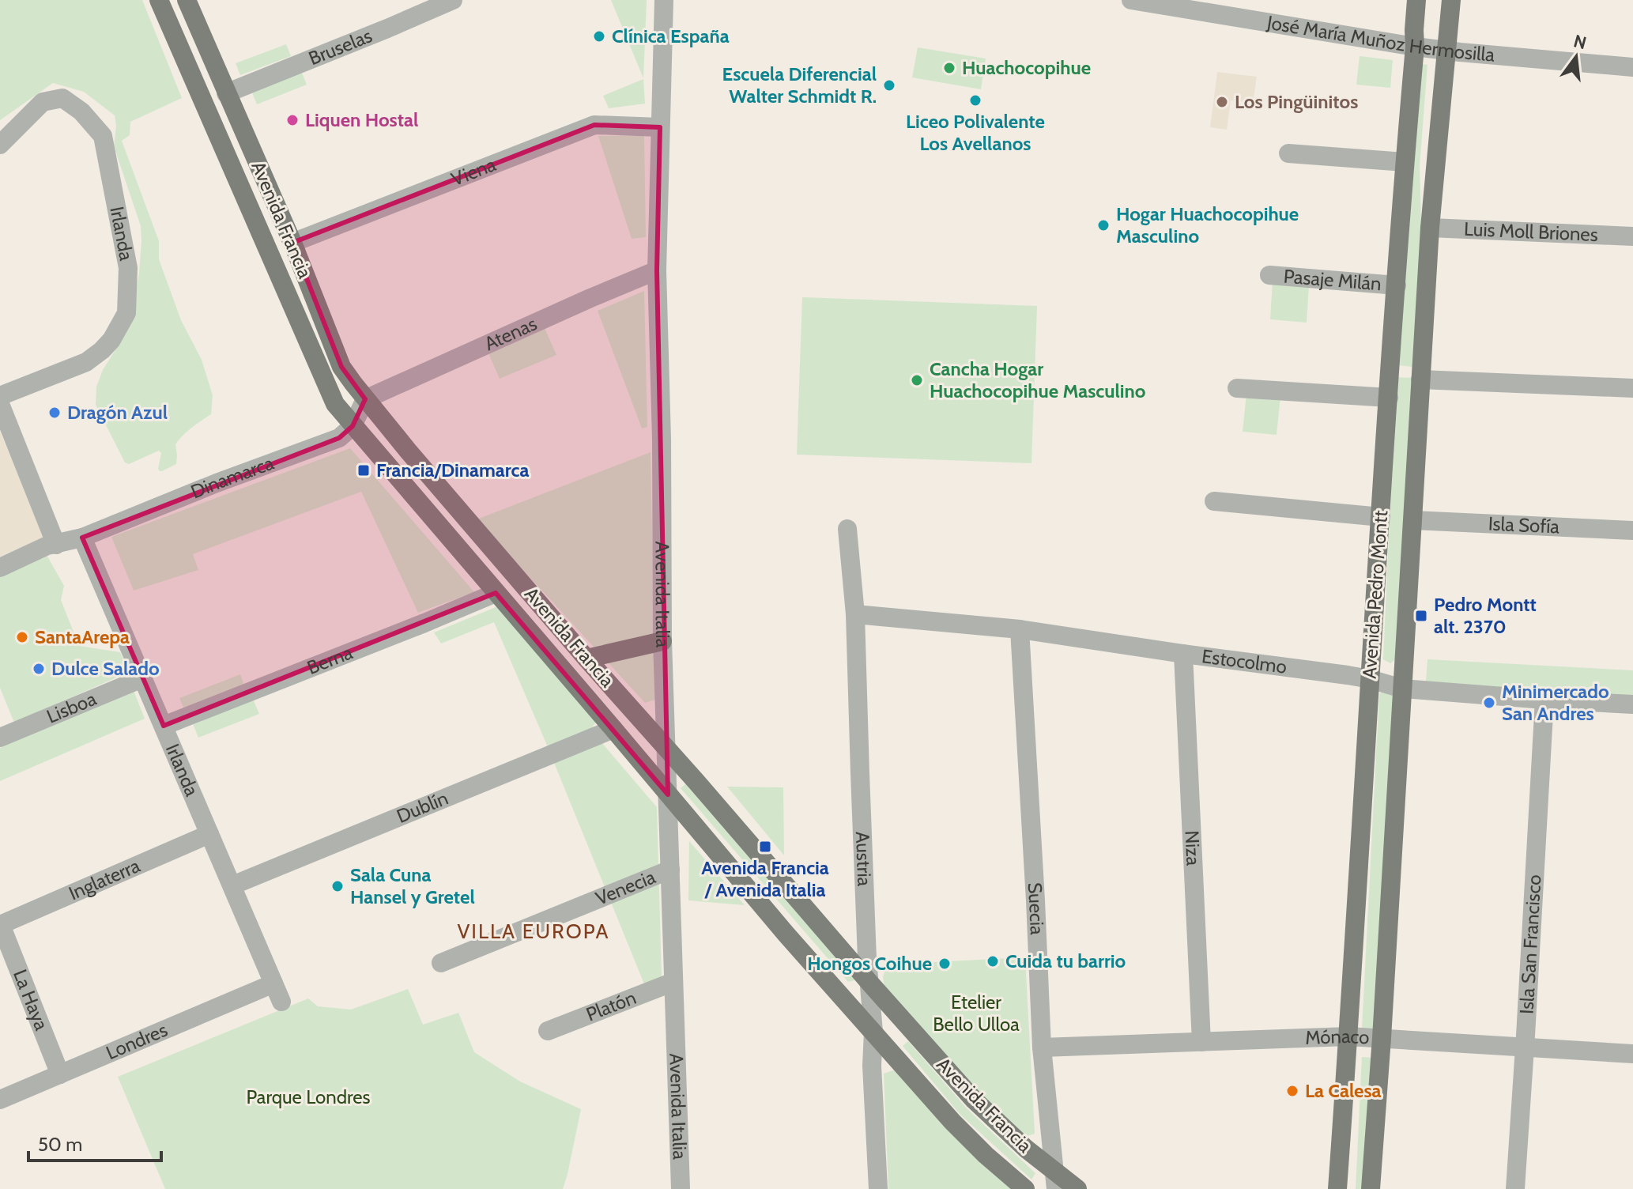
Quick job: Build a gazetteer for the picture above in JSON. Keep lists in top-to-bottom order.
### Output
{
  "streets": {
    "main road": ["Avenida Francia", "Avenida Pedro Montt"],
    "street": [
      "José María Muñoz Hermosilla",
      "Bruselas",
      "Viena",
      "Luis Moll Briones",
      "Irlanda",
      "Pasaje Milán",
      "Atenas",
      "Dinamarca",
      "Isla Sofía",
      "Avenida Italia",
      "Berna",
      "Estocolmo",
      "Lisboa",
      "Dublín",
      "Niza",
      "Austria",
      "Inglaterra",
      "Venecia",
      "Suecia",
      "Isla San Francisco",
      "La Haya",
      "Platón",
      "Mónaco",
      "Londres"
    ]
  },
  "crossings": [
    ["José María Muñoz Hermosilla", "Avenida Pedro Montt"],
    ["Bruselas", "Avenida Francia"],
    ["Viena", "Avenida Francia"],
    ["Viena", "Avenida Italia"],
    ["Avenida Francia", "Atenas"],
    ["Avenida Francia", "Dinamarca"],
    ["Avenida Francia", "Avenida Italia"],
    ["Avenida Francia", "Berna"],
    ["Avenida Francia", "Dublín"],
    ["Avenida Francia", "Austria"],
    ["Avenida Francia", "Suecia"],
    ["Luis Moll Briones", "Avenida Pedro Montt"],
    ["Irlanda", "Dinamarca"],
    ["Irlanda", "Berna"],
    ["Irlanda", "Lisboa"],
    ["Irlanda", "Dublín"],
    ["Irlanda", "Inglaterra"],
    ["Irlanda", "Londres"],
    ["Pasaje Milán", "Avenida Pedro Montt"],
    ["Atenas", "Avenida Italia"],
    ["Isla Sofía", "Avenida Pedro Montt"],
    ["Avenida Italia", "Venecia"],
    ["Avenida Italia", "Platón"],
    ["Avenida Pedro Montt", "Estocolmo"],
    ["Avenida Pedro Montt", "Mónaco"],
    ["Estocolmo", "Niza"],
    ["Estocolmo", "Austria"],
    ["Estocolmo", "Suecia"],
    ["Estocolmo", "Isla San Francisco"],
    ["Niza", "Mónaco"],
    ["Inglaterra", "La Haya"],
    ["Suecia", "Mónaco"],
    ["Isla San Francisco", "Mónaco"],
    ["La Haya", "Londres"]
  ],
  "districts": ["VILLA EUROPA"],
  "parks": ["Etelier Bello Ulloa", "Parque Londres"],
  "places": {
    "other": [
      "Clínica España",
      "Huachocopihue",
      "Escuela Diferencial Walter Schmidt R.",
      "Liceo Polivalente Los Avellanos",
      "Los Pingüinitos",
      "Liquen Hostal",
      "Hogar Huachocopihue Masculino",
      "Cancha Hogar Huachocopihue Masculino",
      "Dragón Azul",
      "SantaArepa",
      "Dulce Salado",
      "Minimercado San Andres",
      "Sala Cuna Hansel y Gretel",
      "Cuida tu barrio",
      "Hongos Coihue",
      "La Calesa"
    ],
    "transit": ["Francia/Dinamarca", "Pedro Montt alt. 2370", "Avenida Francia / Avenida Italia"]
  },
  "scale_bar": "50 m",
  "north": "top"
}
